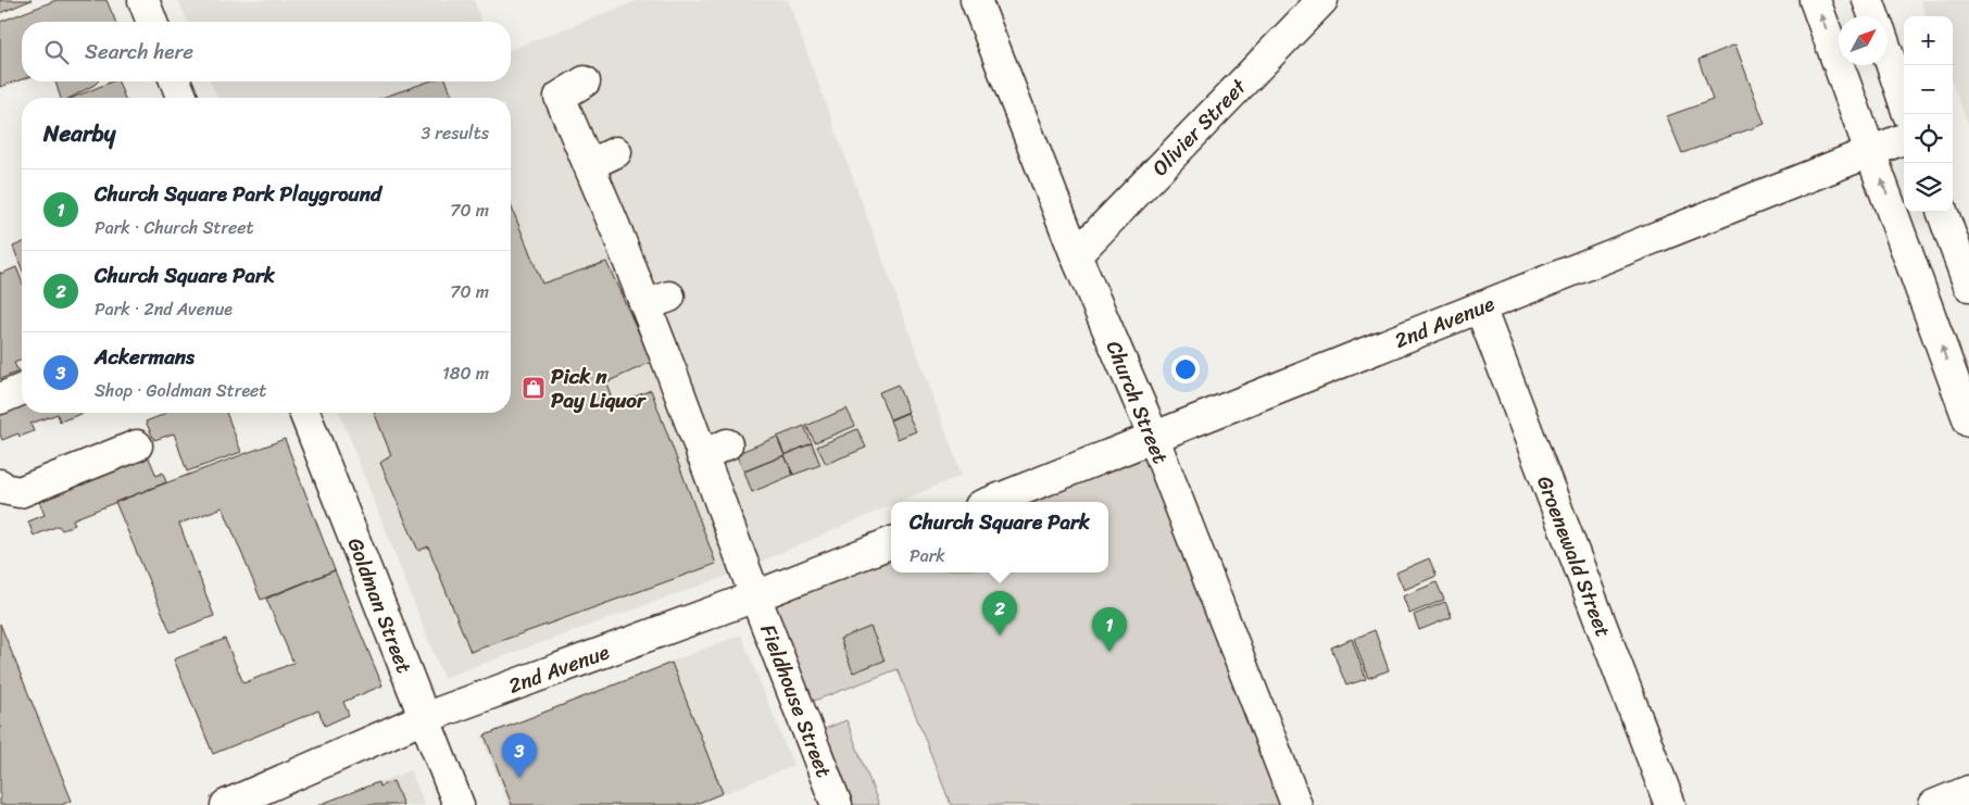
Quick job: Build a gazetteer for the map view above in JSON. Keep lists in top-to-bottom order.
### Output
{
  "streets": {
    "street": [
      "Olivier Street",
      "2nd Avenue",
      "Church Street",
      "Groenewald Street",
      "Goldman Street",
      "Fieldhouse Street"
    ]
  },
  "crossings": [
    ["Olivier Street", "Church Street"],
    ["2nd Avenue", "Church Street"],
    ["2nd Avenue", "Groenewald Street"],
    ["2nd Avenue", "Goldman Street"],
    ["2nd Avenue", "Fieldhouse Street"]
  ],
  "places": {
    "shop": ["Pick n Pay Liquor"]
  },
  "north": "top right",
  "page": {
    "map_buttons": ["+", "−"],
    "search": "Search here",
    "heading": ["Nearby", "3 results"],
    "list": [
      {
        "mark": "1",
        "name": "Church Square Park Playground",
        "note": "Park · Church Street",
        "value": "70 m"
      },
      {
        "mark": "2",
        "name": "Church Square Park",
        "note": "Park · 2nd Avenue",
        "value": "70 m"
      },
      {
        "mark": "3",
        "name": "Ackermans",
        "note": "Shop · Goldman Street",
        "value": "180 m"
      }
    ],
    "popup": ["Church Square Park", "Park"],
    "pins": ["2", "1", "3"]
  }
}
